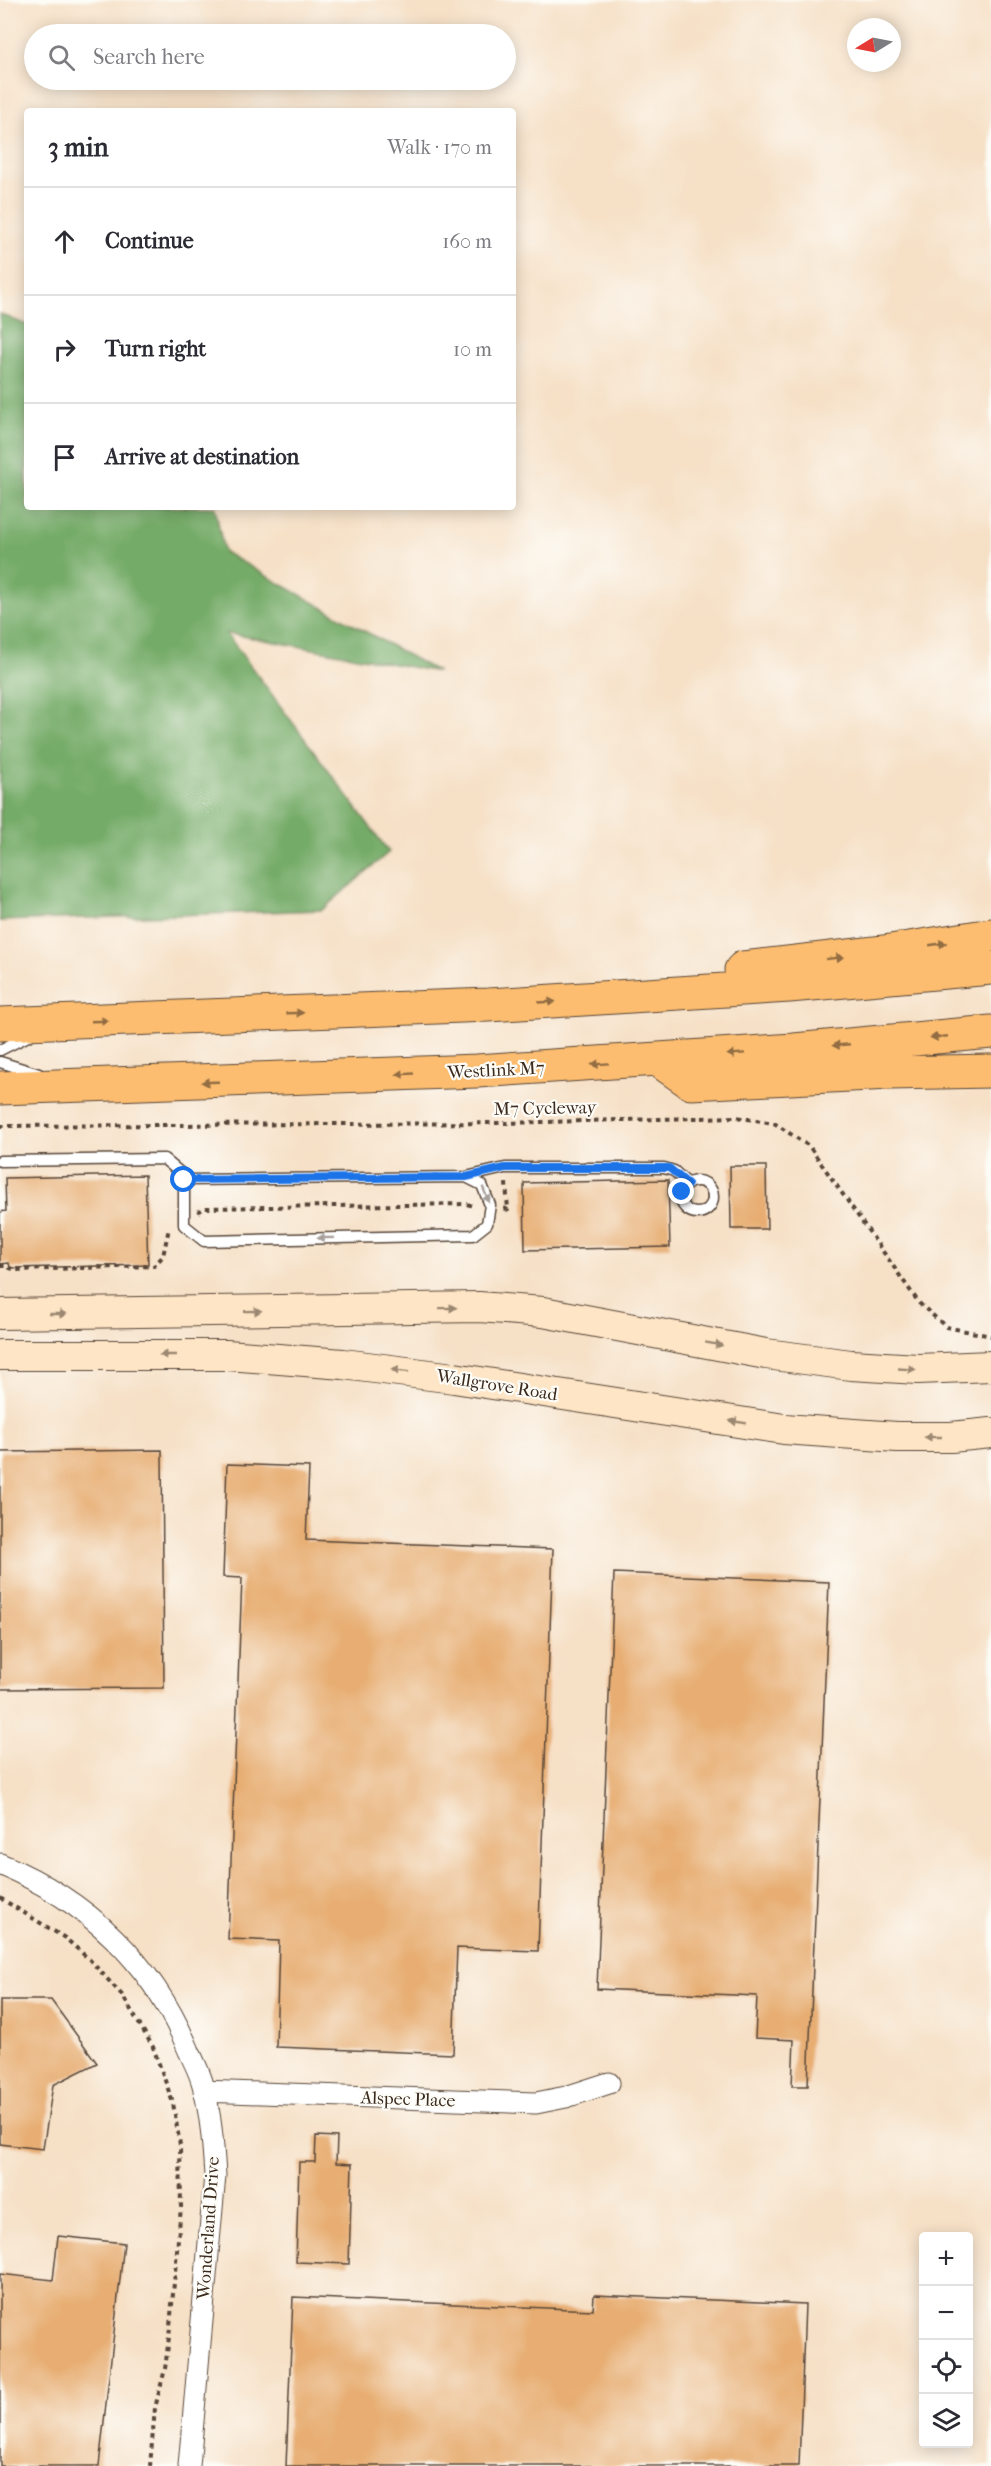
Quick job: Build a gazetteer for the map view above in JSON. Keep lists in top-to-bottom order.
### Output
{
  "streets": {
    "highway": ["Westlink M7"],
    "main road": ["Wallgrove Road"],
    "street": ["Alspec Place", "Wonderland Drive"],
    "path": ["M7 Cycleway"]
  },
  "crossings": [
    ["Alspec Place", "Wonderland Drive"]
  ],
  "north": "left",
  "page": {
    "search": "Search here",
    "heading": ["3 min", "Walk · 170 m"],
    "list": [
      ["Continue", "160 m"],
      ["Turn right", "10 m"],
      "Arrive at destination"
    ],
    "map_buttons": ["+", "−"]
  }
}
